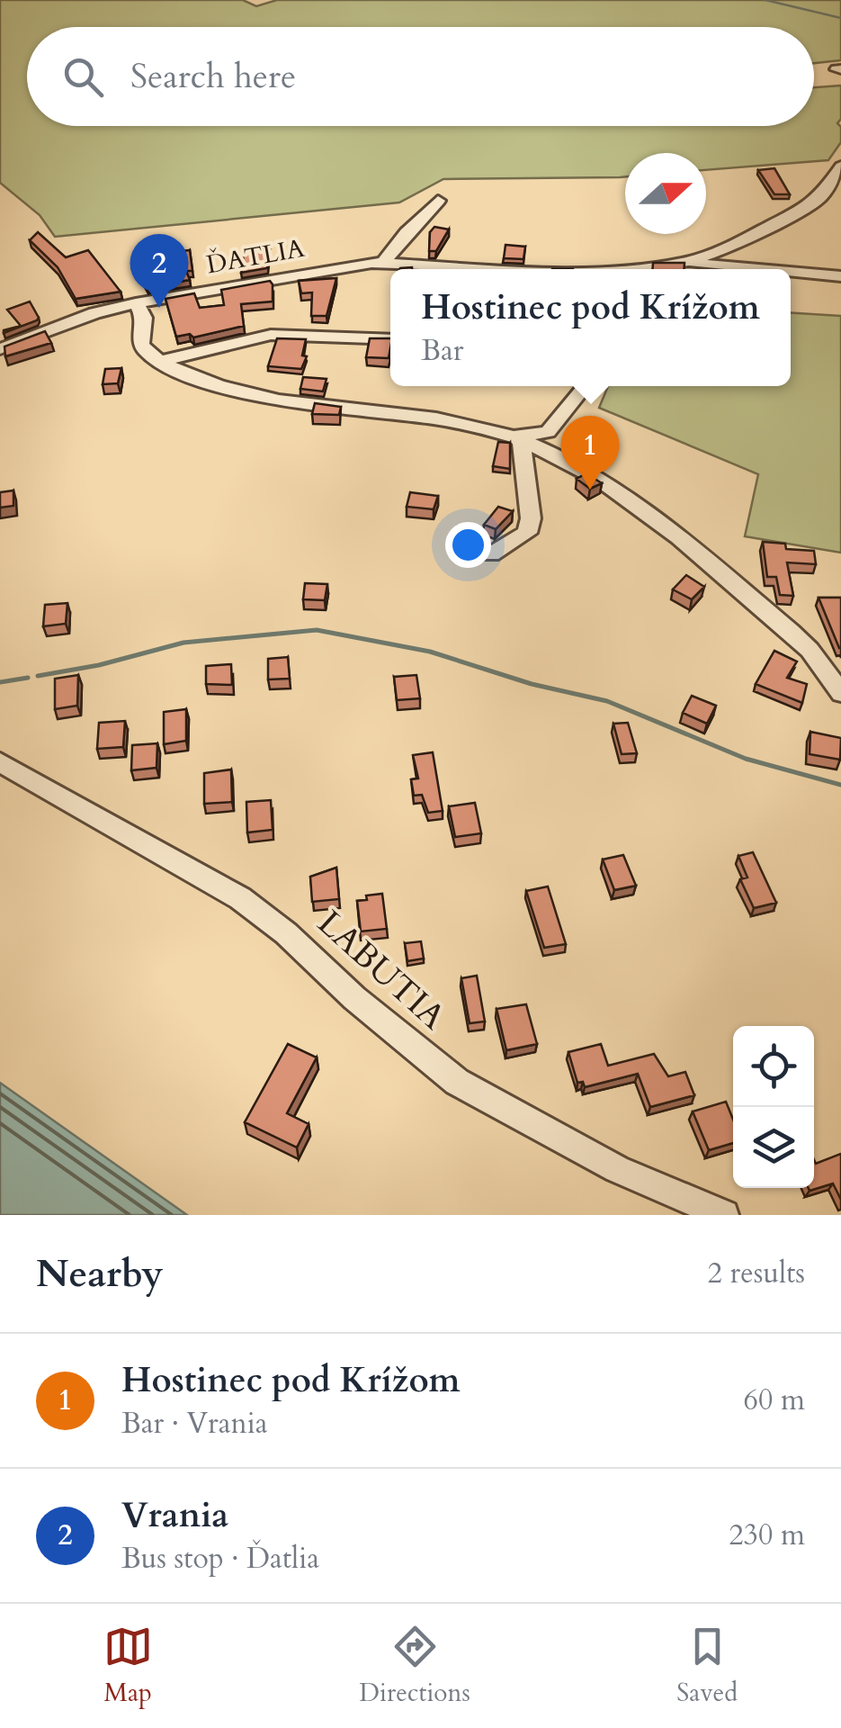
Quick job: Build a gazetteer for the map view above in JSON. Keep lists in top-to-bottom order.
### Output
{
  "streets": {
    "street": ["ĎATLIA", "LABUTIA"]
  },
  "north": "right",
  "page": {
    "search": "Search here",
    "pins": ["2", "1"],
    "popup": ["Hostinec pod Krížom", "Bar"],
    "heading": ["Nearby", "2 results"],
    "list": [
      {
        "mark": "1",
        "name": "Hostinec pod Krížom",
        "note": "Bar · Vrania",
        "value": "60 m"
      },
      {
        "mark": "2",
        "name": "Vrania",
        "note": "Bus stop · Ďatlia",
        "value": "230 m"
      }
    ],
    "nav": ["Map", "Directions", "Saved"]
  }
}
